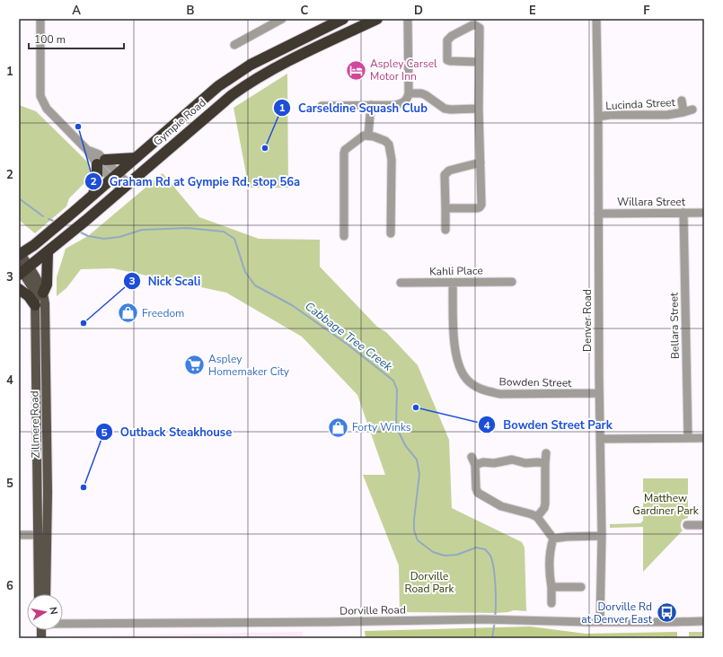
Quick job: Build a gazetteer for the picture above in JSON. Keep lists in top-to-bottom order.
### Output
{
  "streets": {
    "highway": ["Gympie Road"],
    "main road": ["Zillmere Road"],
    "street": [
      "Lucinda Street",
      "Willara Street",
      "Kahli Place",
      "Denver Road",
      "Bellara Street",
      "Bowden Street",
      "Dorville Road"
    ]
  },
  "crossings": [
    ["Lucinda Street", "Denver Road"],
    ["Gympie Road", "Zillmere Road"],
    ["Willara Street", "Denver Road"],
    ["Willara Street", "Bellara Street"],
    ["Kahli Place", "Bowden Street"],
    ["Denver Road", "Bowden Street"],
    ["Denver Road", "Dorville Road"]
  ],
  "water": ["Cabbage Tree Creek"],
  "parks": ["Matthew Gardiner Park", "Dorville Road Park"],
  "places": {
    "hotel": ["Aspley Carsel Motor Inn"],
    "other": [
      "Graham Rd at Gympie Rd, stop 56a",
      "Carseldine Squash Club",
      "Nick Scali",
      "Bowden Street Park",
      "Outback Steakhouse"
    ],
    "shop": ["Freedom", "Forty Winks"],
    "supermarket": ["Aspley Homemaker City"],
    "bus stop": ["Dorville Rd at Denver East"]
  },
  "scale_bar": "100 m",
  "north": "right",
  "grid": {
    "columns": [
      "A",
      "B",
      "C",
      "D",
      "E",
      "F"
    ],
    "rows": [
      "1",
      "2",
      "3",
      "4",
      "5",
      "6"
    ]
  }
}
